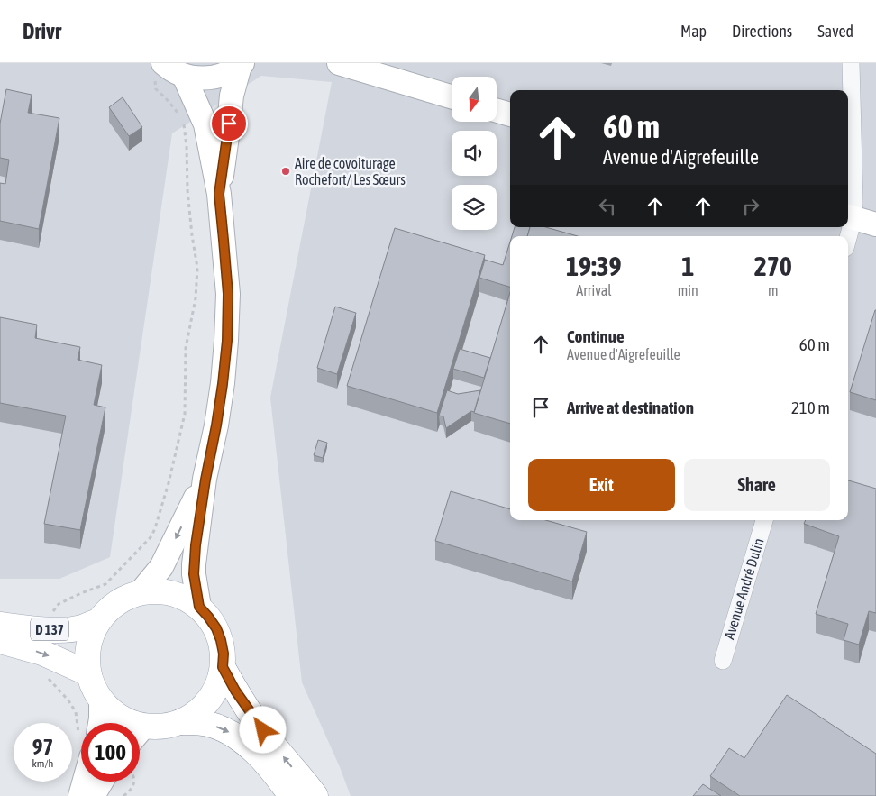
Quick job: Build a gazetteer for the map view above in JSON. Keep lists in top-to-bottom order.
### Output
{
  "streets": {
    "main road": ["D 137"],
    "street": ["Avenue André Dulin"]
  },
  "places": ["Aire de covoiturage Rochefort/ Les Sœurs"],
  "north": "bottom",
  "page": {
    "header": "Drivr",
    "nav": ["Map", "Directions", "Saved"],
    "turn": ["60 m", "Avenue d'Aigrefeuille"],
    "eta": [
      "19:39",
      "Arrival",
      "1",
      "min",
      "270",
      "m"
    ],
    "list": [
      {
        "name": "Continue",
        "note": "Avenue d'Aigrefeuille",
        "value": "60 m"
      },
      {
        "name": "Arrive at destination",
        "value": "210 m"
      }
    ],
    "buttons": ["Exit", "Share"],
    "speed": "97 km/h",
    "limit": "100"
  }
}
